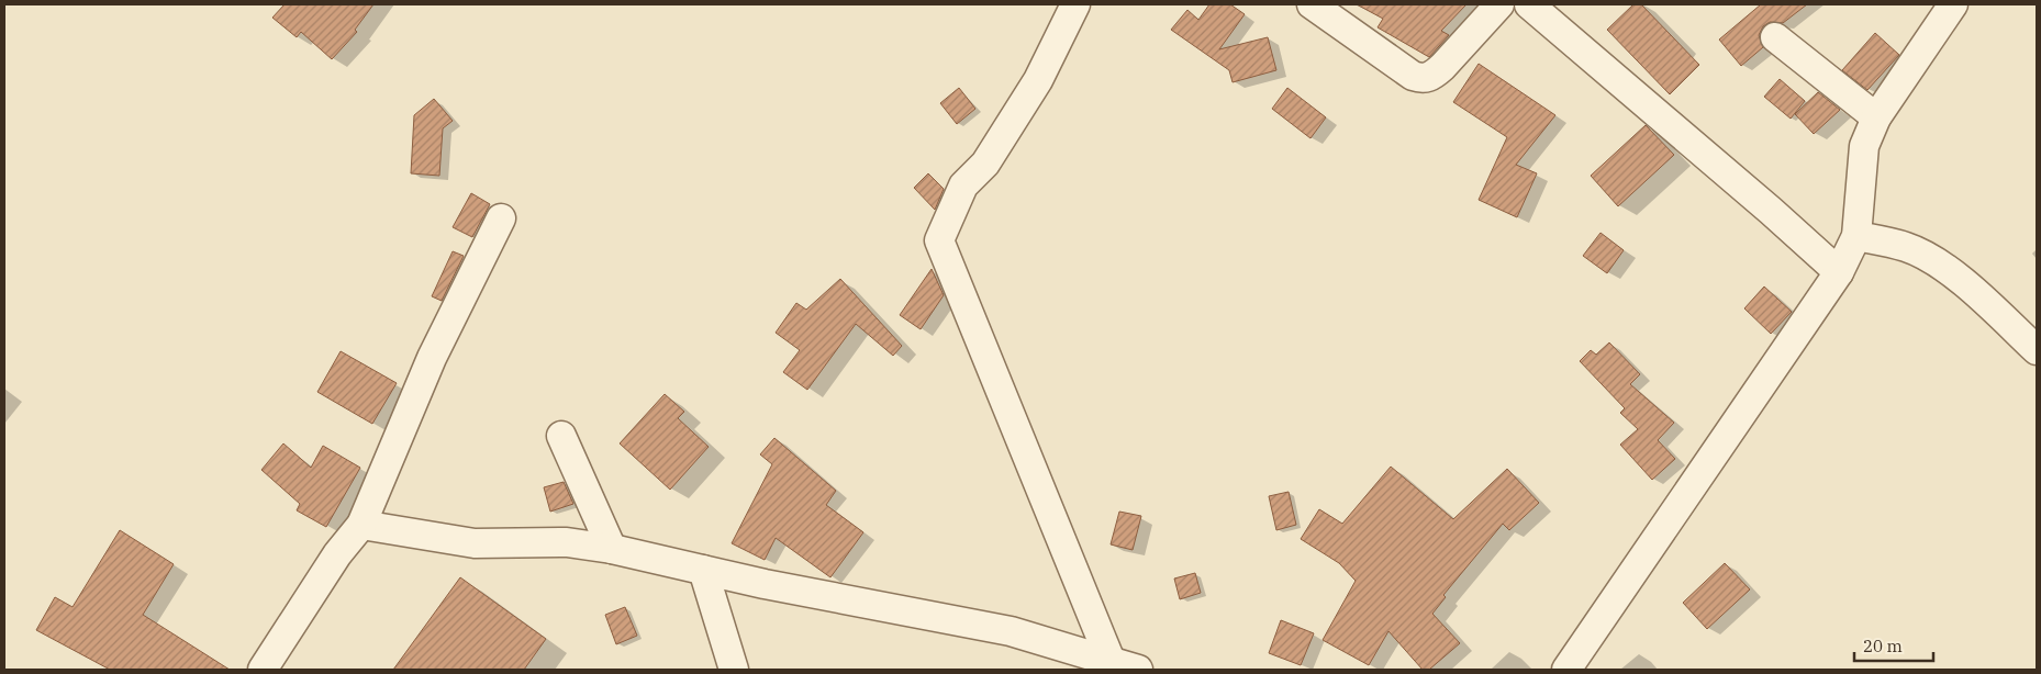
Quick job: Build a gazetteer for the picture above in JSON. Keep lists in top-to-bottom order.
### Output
{
  "scale_bar": "20 m"
}
